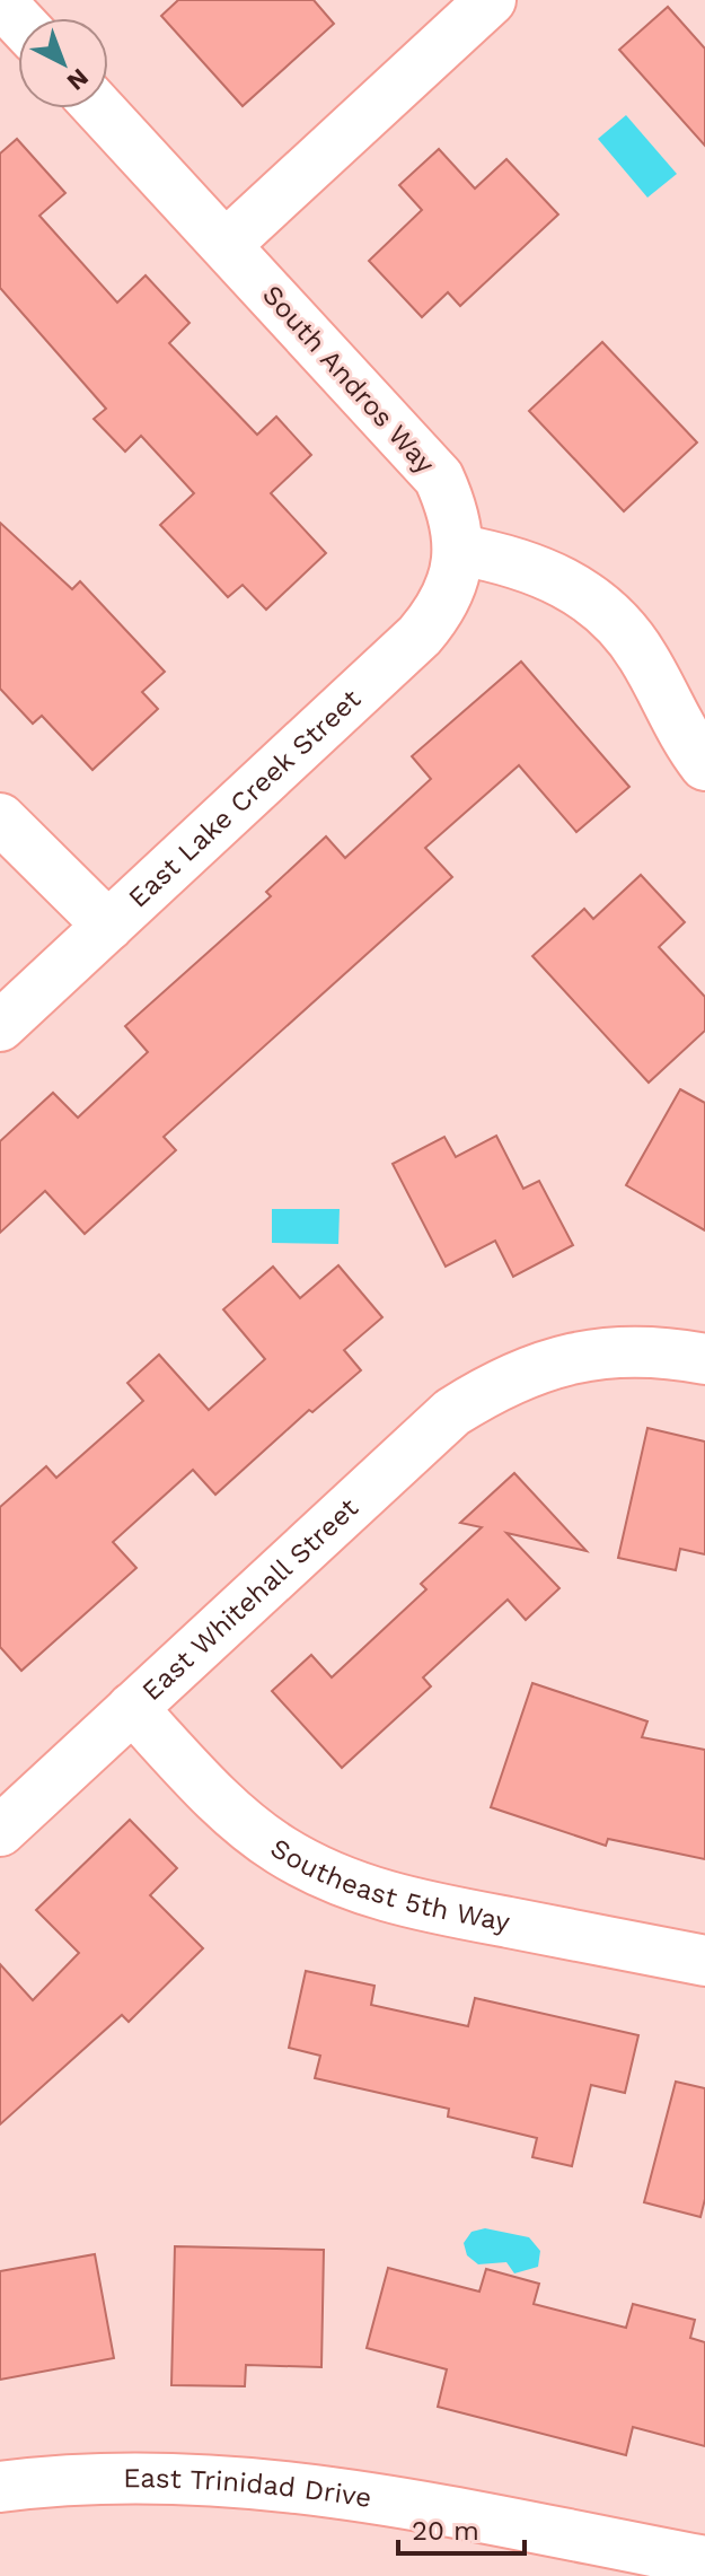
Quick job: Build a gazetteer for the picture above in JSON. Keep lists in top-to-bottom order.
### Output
{
  "streets": {
    "street": [
      "South Andros Way",
      "East Lake Creek Street",
      "East Whitehall Street",
      "Southeast 5th Way",
      "East Trinidad Drive"
    ]
  },
  "crossings": [
    ["South Andros Way", "East Lake Creek Street"],
    ["East Whitehall Street", "Southeast 5th Way"]
  ],
  "scale_bar": "20 m",
  "north": "bottom right"
}
